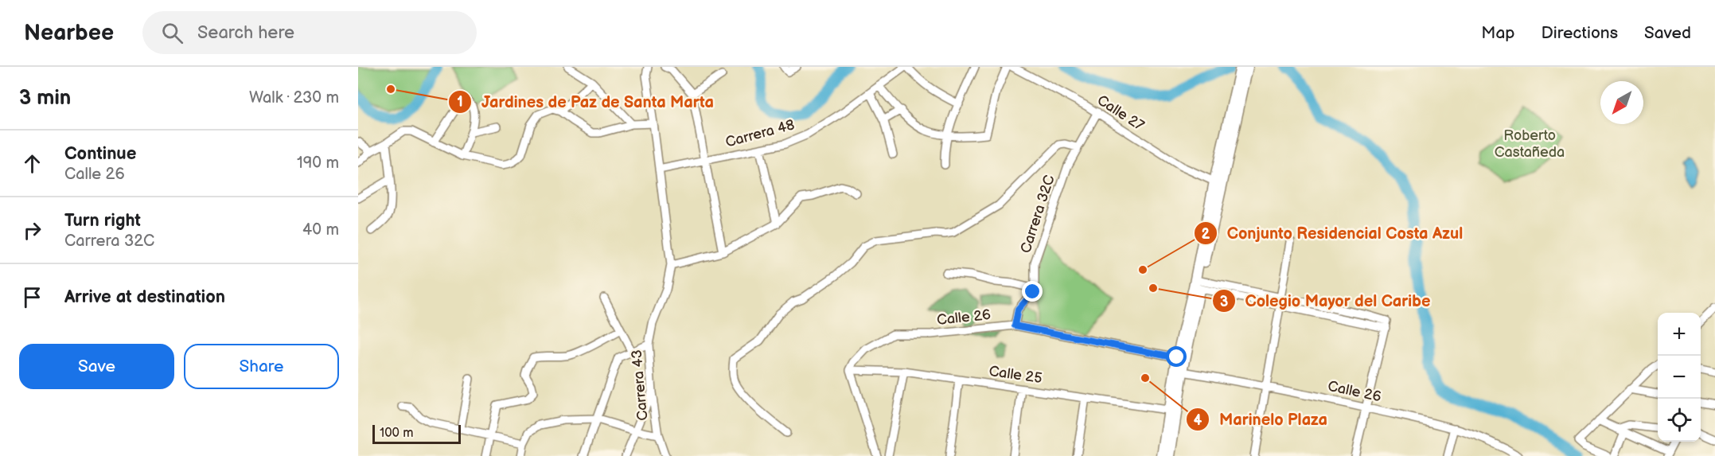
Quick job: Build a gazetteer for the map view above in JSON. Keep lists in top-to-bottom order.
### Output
{
  "streets": {
    "street": [
      "Calle 27",
      "Carrera 48",
      "Carrera 32C",
      "Calle 26",
      "Calle 25",
      "Carrera 43"
    ]
  },
  "crossings": [
    ["Calle 27", "Carrera 32C"],
    ["Calle 26", "Calle 25"]
  ],
  "parks": ["Roberto Castañeda"],
  "places": [
    "Jardines de Paz de Santa Marta",
    "Conjunto Residencial Costa Azul",
    "Colegio Mayor del Caribe",
    "Marinelo Plaza"
  ],
  "scale_bar": "100 m",
  "north": "bottom left",
  "page": {
    "header": "Nearbee",
    "search": "Search here",
    "nav": ["Map", "Directions", "Saved"],
    "heading": ["3 min", "Walk · 230 m"],
    "list": [
      ["Continue", "Calle 26", "190 m"],
      ["Turn right", "Carrera 32C", "40 m"],
      "Arrive at destination"
    ],
    "map_buttons": ["+", "−"],
    "buttons": ["Save", "Share"],
    "scale": "100 m"
  }
}
